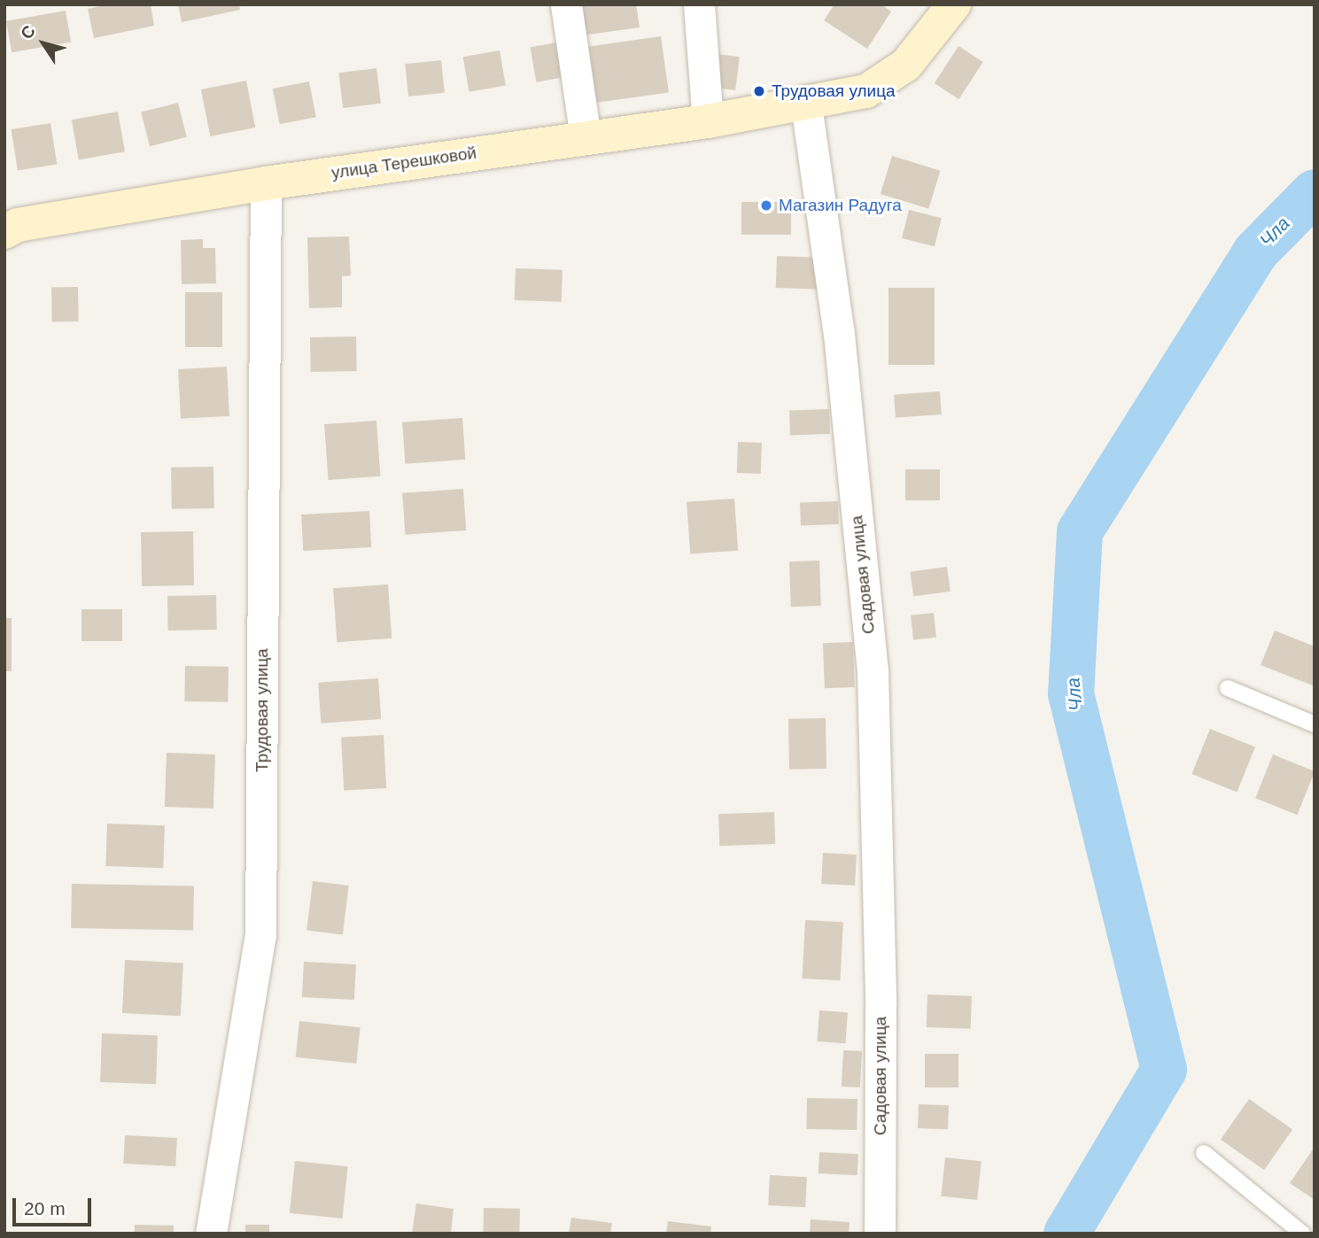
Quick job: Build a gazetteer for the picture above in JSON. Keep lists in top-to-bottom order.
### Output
{
  "streets": {
    "street": ["улица Терешковой", "Садовая улица", "Трудовая улица"]
  },
  "crossings": [
    ["улица Терешковой", "Садовая улица"],
    ["улица Терешковой", "Трудовая улица"]
  ],
  "water": ["Чла"],
  "places": ["Трудовая улица", "Магазин Радуга"],
  "scale_bar": "20 m",
  "north": "top left"
}
